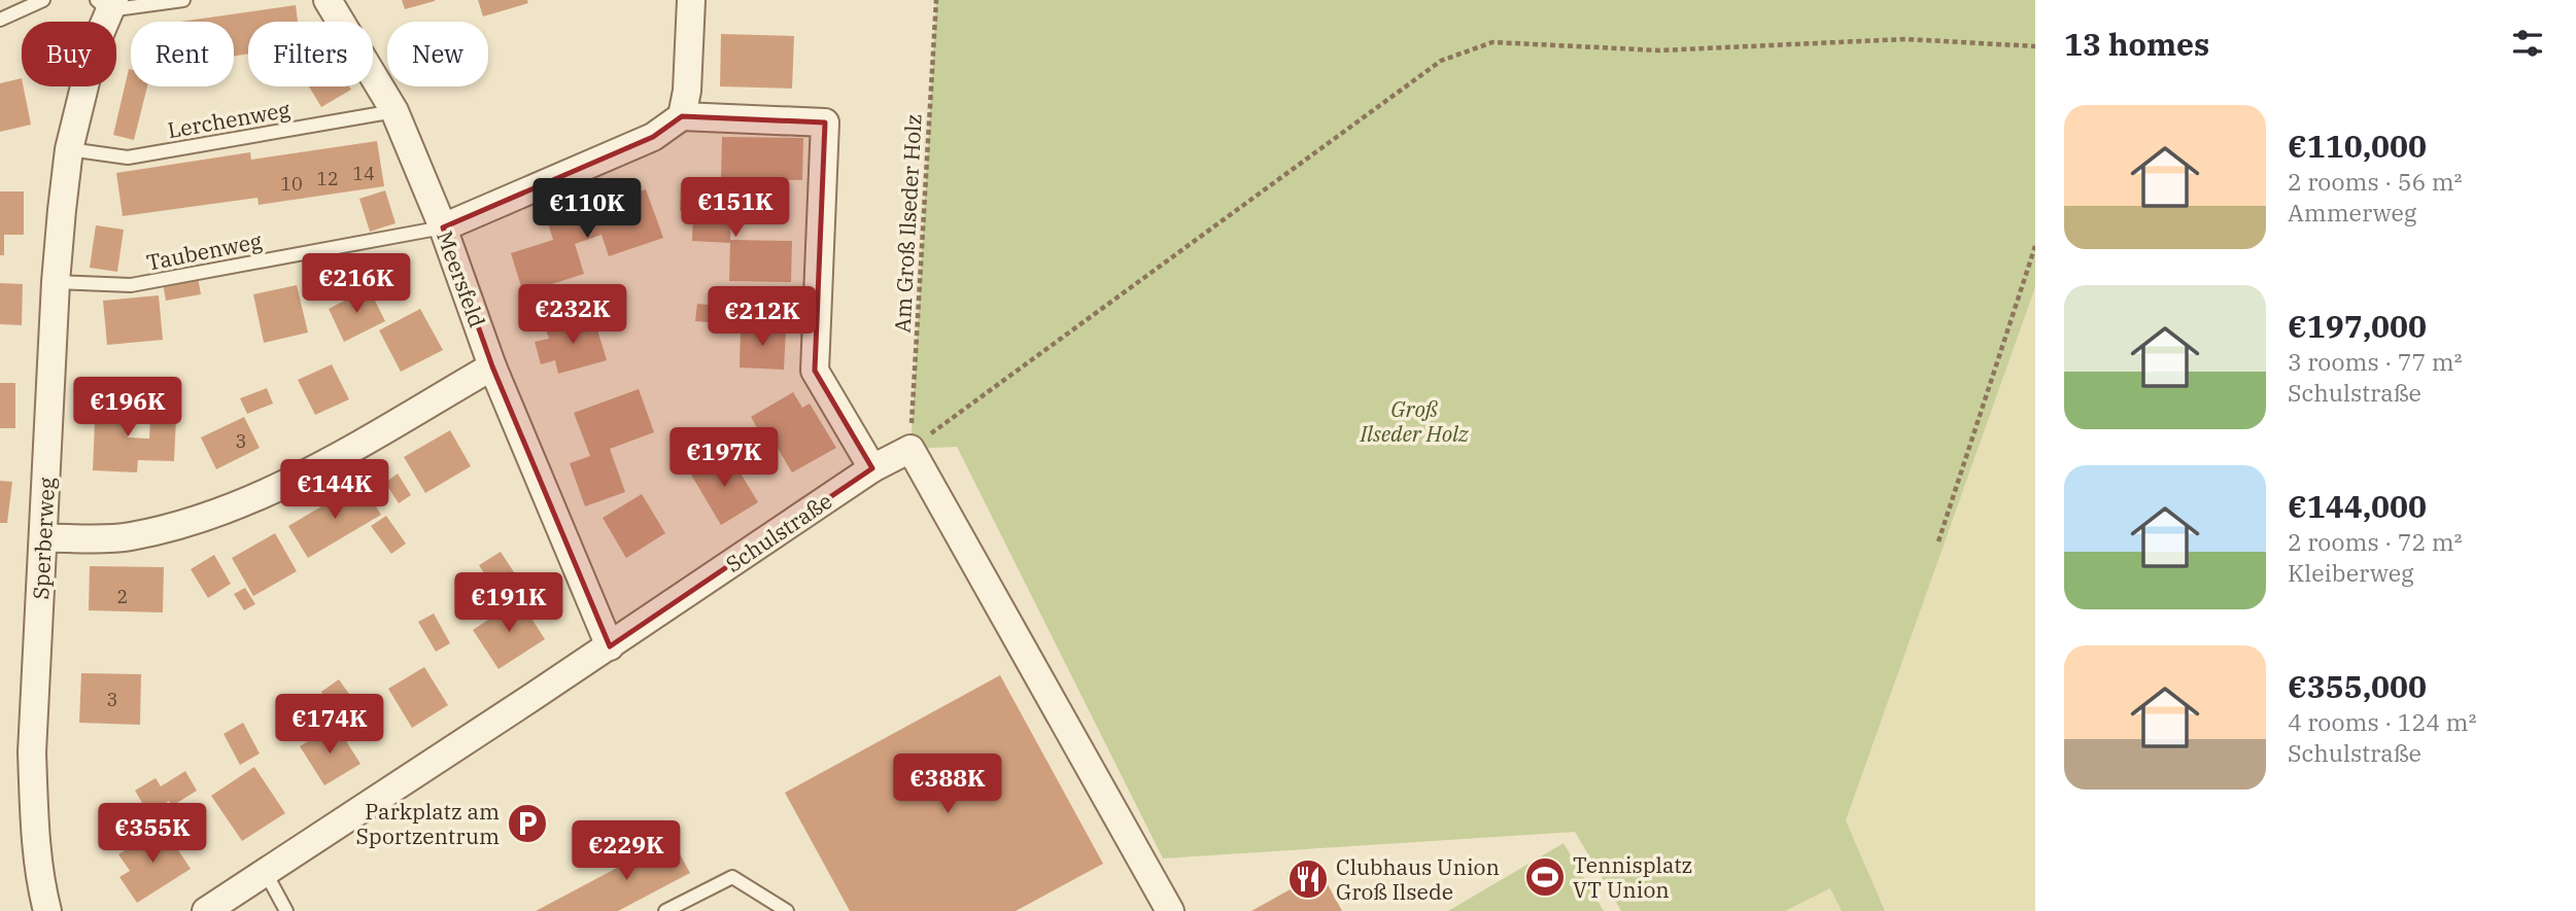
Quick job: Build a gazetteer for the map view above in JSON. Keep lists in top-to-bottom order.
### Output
{
  "streets": {
    "street": ["Meersfeld", "Schulstraße", "Sperberweg"],
    "lane": ["Lerchenweg", "Taubenweg"],
    "path": ["Am Groß Ilseder Holz"]
  },
  "crossings": [
    ["Lerchenweg", "Meersfeld"],
    ["Lerchenweg", "Sperberweg"],
    ["Am Groß Ilseder Holz", "Schulstraße"],
    ["Taubenweg", "Meersfeld"],
    ["Taubenweg", "Sperberweg"],
    ["Meersfeld", "Schulstraße"]
  ],
  "parks": ["Groß Ilseder Holz"],
  "places": {
    "parking": ["Parkplatz am Sportzentrum"],
    "sports": ["Tennisplatz VT Union"],
    "restaurant": ["Clubhaus Union Groß Ilsede"]
  },
  "house_numbers": [
    "14",
    "12",
    "10",
    "3",
    "2",
    "3"
  ],
  "page": {
    "heading": "13 homes",
    "chip": [
      "Buy",
      "Rent",
      "Filters",
      "New"
    ],
    "list": [
      {
        "name": "€110,000",
        "note": "2 rooms · 56 m² · Ammerweg"
      },
      {
        "name": "€197,000",
        "note": "3 rooms · 77 m² · Schulstraße"
      },
      {
        "name": "€144,000",
        "note": "2 rooms · 72 m² · Kleiberweg"
      },
      {
        "name": "€355,000",
        "note": "4 rooms · 124 m² · Schulstraße"
      }
    ],
    "price": [
      "€151K",
      "€110K",
      "€216K",
      "€232K",
      "€212K",
      "€196K",
      "€197K",
      "€144K",
      "€191K",
      "€174K",
      "€388K",
      "€355K",
      "€229K"
    ]
  }
}
